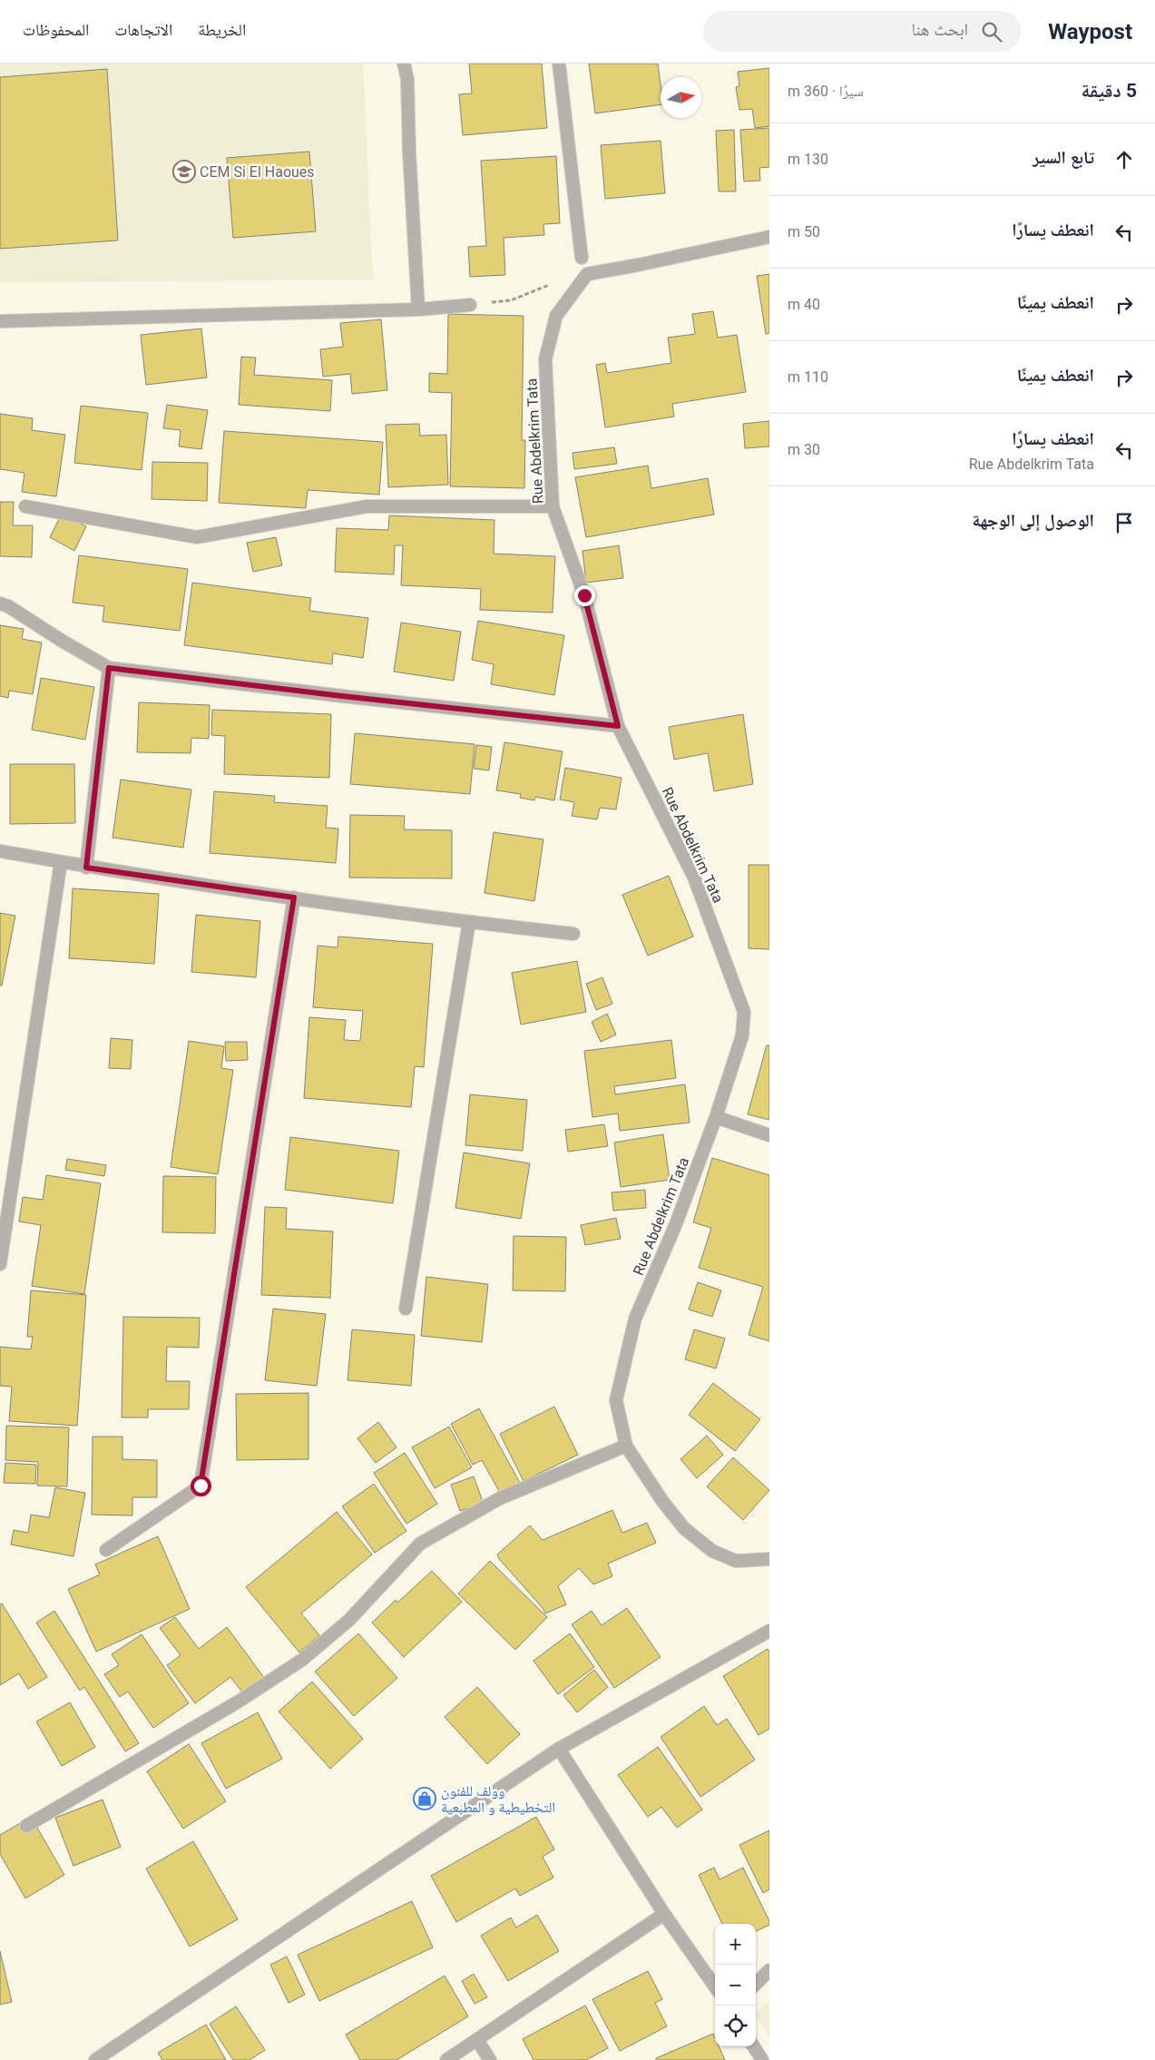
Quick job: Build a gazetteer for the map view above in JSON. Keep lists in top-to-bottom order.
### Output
{
  "streets": {
    "street": ["Rue Abdelkrim Tata"]
  },
  "places": {
    "school or university": ["CEM Si El Haoues"],
    "shop": ["وولف للفنون التخطيطية و المطبعية"]
  },
  "north": "right",
  "page": {
    "header": "Waypost",
    "search": "ابحث هنا",
    "nav": ["الخريطة", "الاتجاهات", "المحفوظات"],
    "heading": ["5 دقيقة", "سيرًا · 360 m"],
    "list": [
      ["تابع السير", "130 m"],
      ["انعطف يسارًا", "50 m"],
      ["انعطف يمينًا", "40 m"],
      ["انعطف يمينًا", "110 m"],
      ["انعطف يسارًا", "Rue Abdelkrim Tata", "30 m"],
      "الوصول إلى الوجهة"
    ],
    "map_buttons": ["+", "−"]
  }
}
